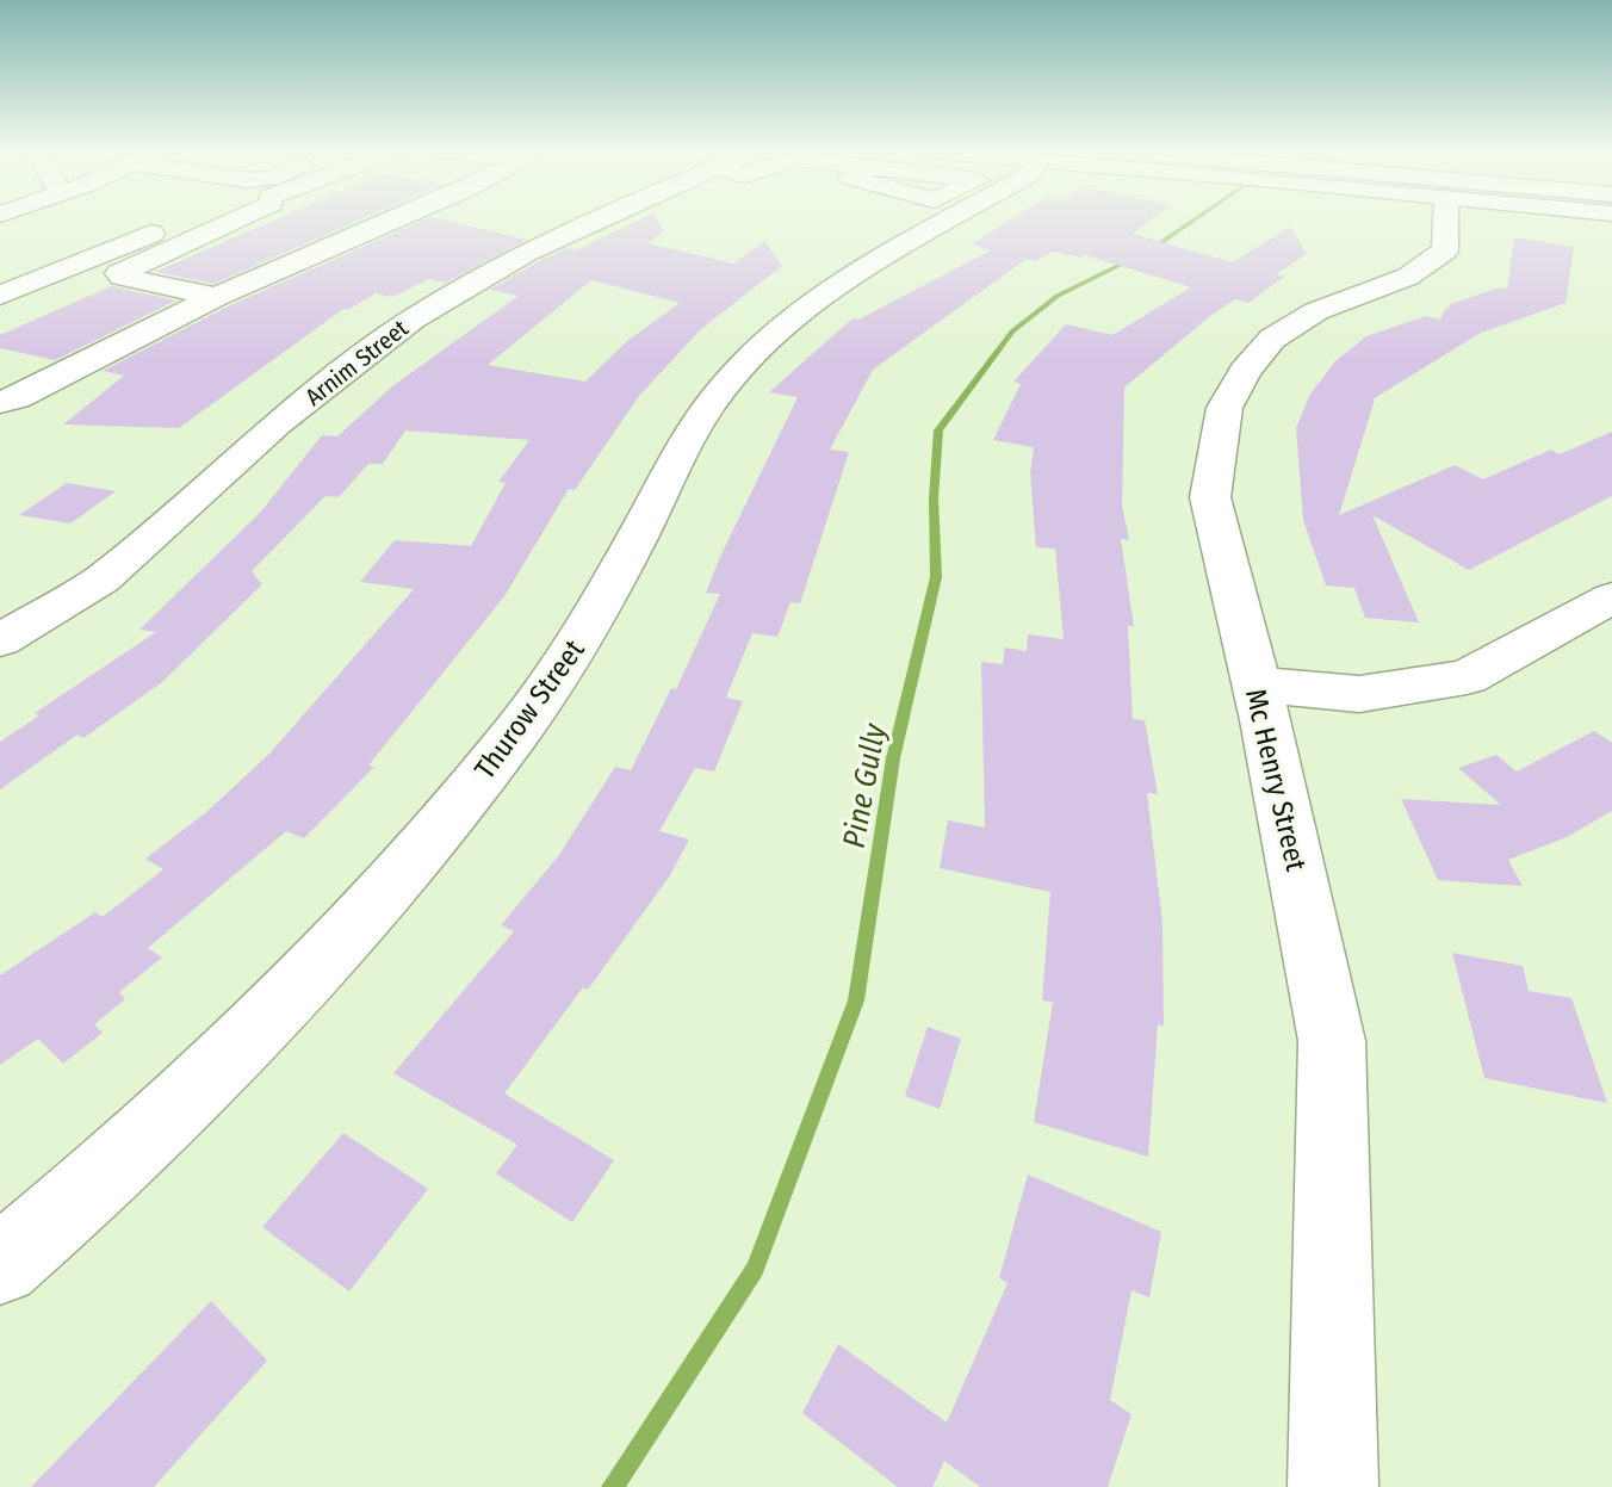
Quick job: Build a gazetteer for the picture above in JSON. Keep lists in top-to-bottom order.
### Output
{
  "streets": {
    "main road": ["Arnim Street", "Thurow Street", "Mc Henry Street"]
  },
  "water": ["Pine Gully"]
}
